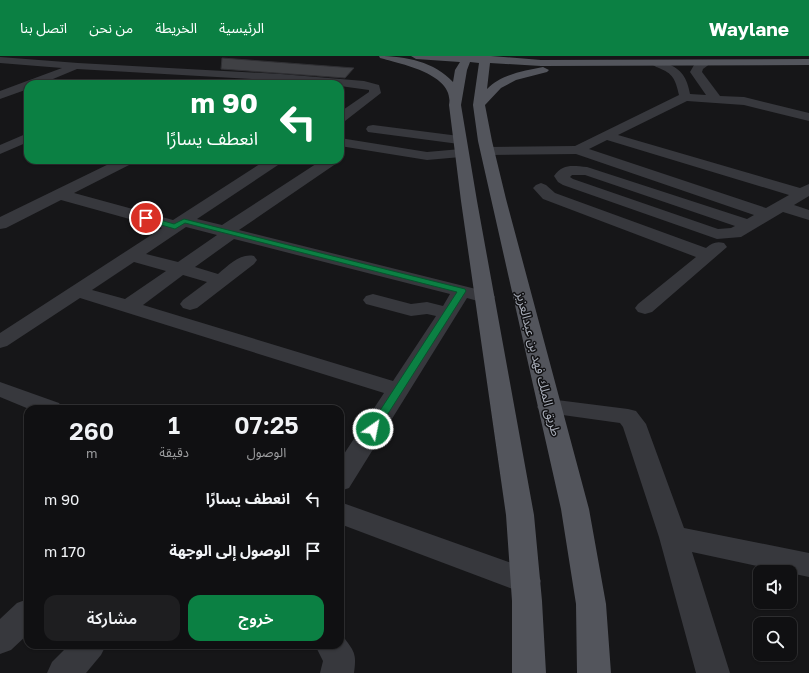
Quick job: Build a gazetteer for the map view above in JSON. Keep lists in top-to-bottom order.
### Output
{
  "streets": {
    "main road": ["طريق الملك فهد بن عبدالعزيز"]
  },
  "page": {
    "header": "Waylane",
    "nav": [
      "الرئيسية",
      "الخريطة",
      "من نحن",
      "اتصل بنا"
    ],
    "turn": ["90 m", "انعطف يسارًا"],
    "eta": [
      "07:25",
      "الوصول",
      "1",
      "دقيقة",
      "260",
      "m"
    ],
    "list": [
      {
        "name": "انعطف يسارًا",
        "value": "90 m"
      },
      {
        "name": "الوصول إلى الوجهة",
        "value": "170 m"
      }
    ],
    "buttons": ["خروج", "مشاركة"]
  }
}
